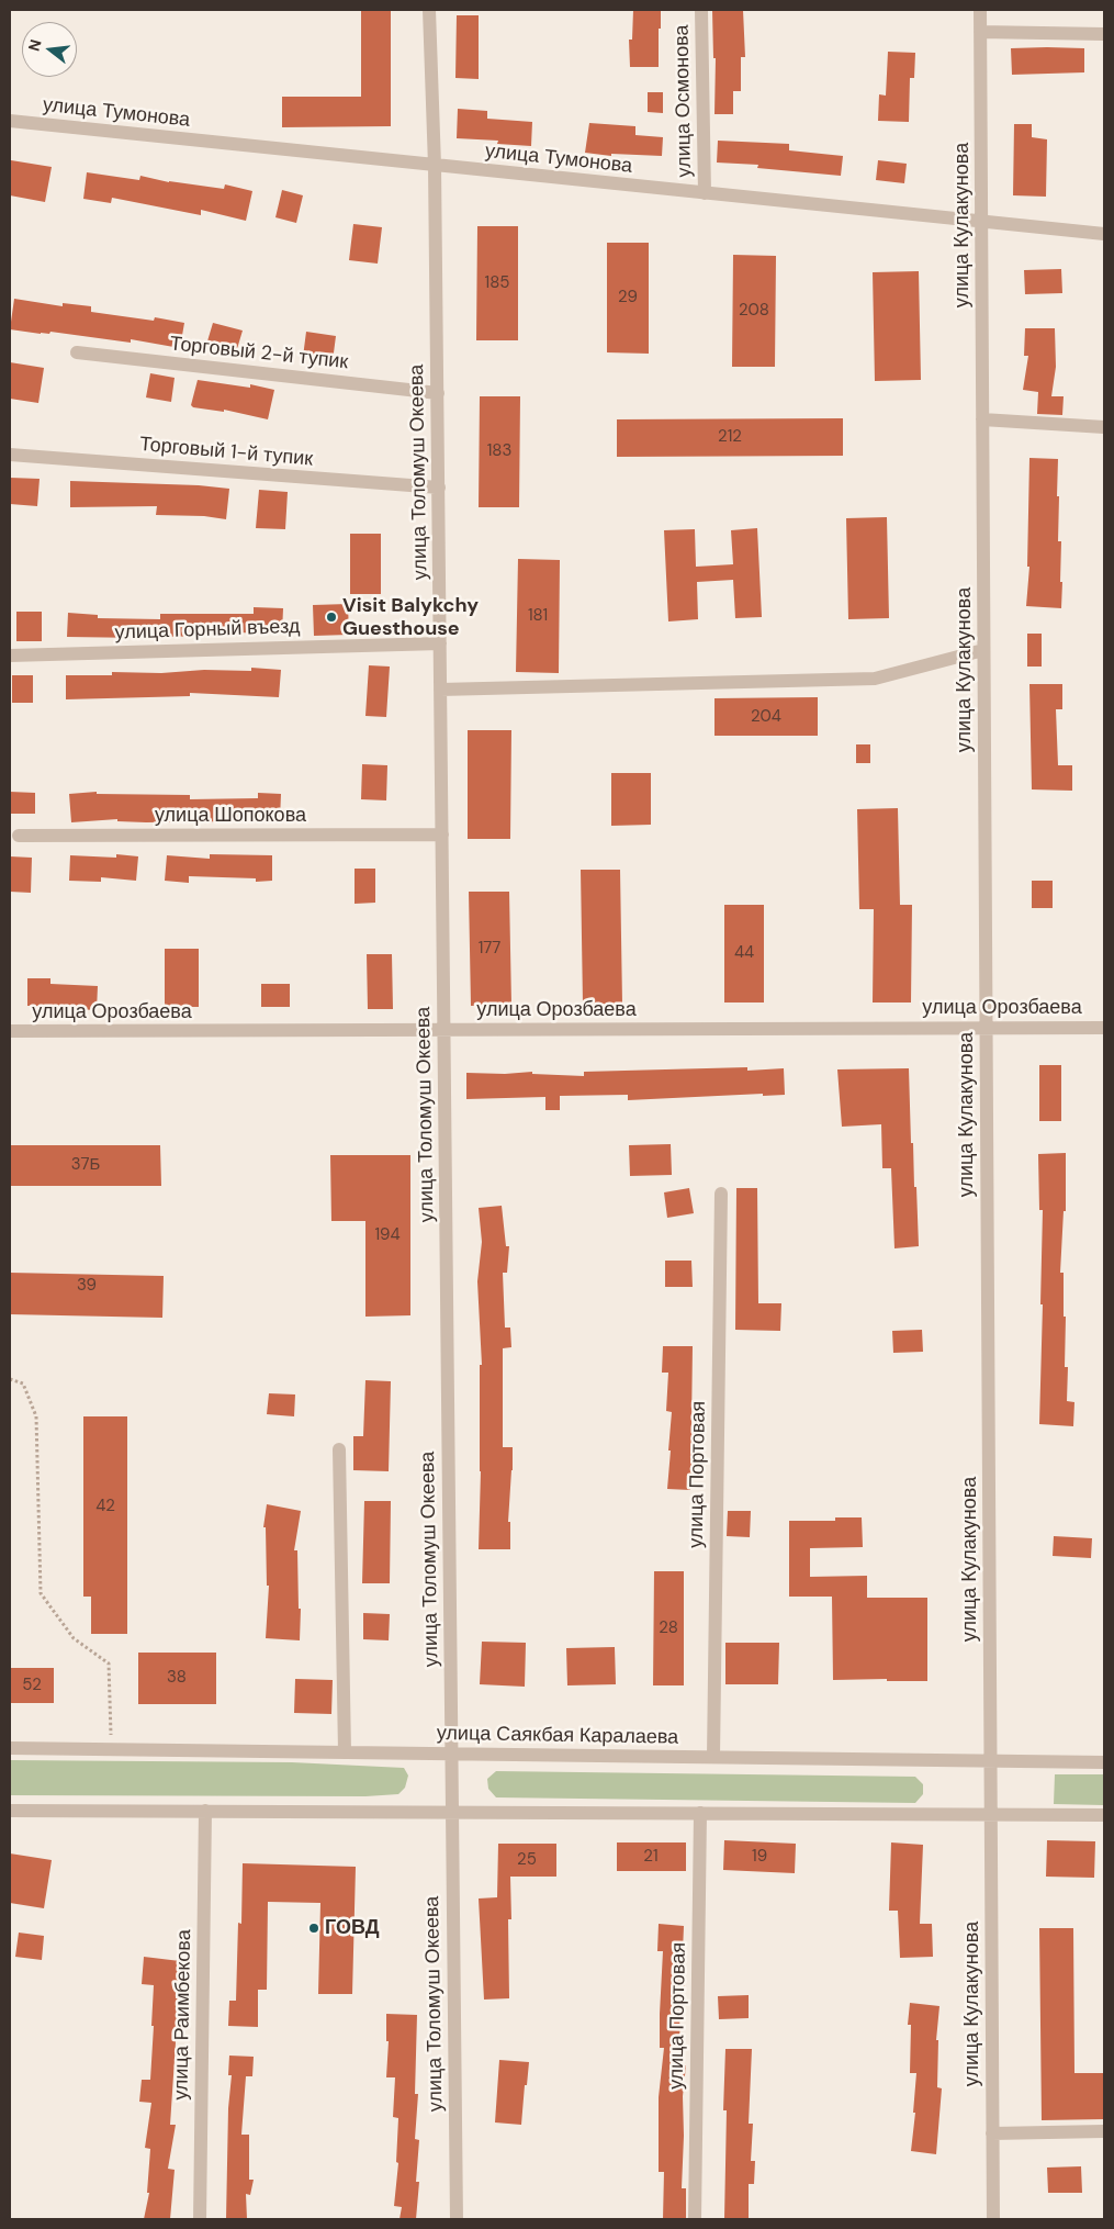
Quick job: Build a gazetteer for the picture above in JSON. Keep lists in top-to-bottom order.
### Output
{
  "streets": {
    "street": [
      "улица Осмонова",
      "улица Тумонова",
      "улица Кулакунова",
      "Торговый 2-й тупик",
      "Торговый 1-й тупик",
      "улица Толомуш Океева",
      "улица Горный въезд",
      "улица Шопокова",
      "улица Орозбаева",
      "улица Портовая",
      "улица Саякбая Каралаева",
      "улица Раимбекова"
    ]
  },
  "crossings": [
    ["улица Осмонова", "улица Тумонова"],
    ["улица Тумонова", "улица Кулакунова"],
    ["улица Тумонова", "улица Толомуш Океева"],
    ["улица Кулакунова", "улица Орозбаева"],
    ["улица Кулакунова", "улица Саякбая Каралаева"],
    ["Торговый 2-й тупик", "улица Толомуш Океева"],
    ["Торговый 1-й тупик", "улица Толомуш Океева"],
    ["улица Толомуш Океева", "улица Горный въезд"],
    ["улица Толомуш Океева", "улица Шопокова"],
    ["улица Толомуш Океева", "улица Орозбаева"],
    ["улица Толомуш Океева", "улица Саякбая Каралаева"],
    ["улица Портовая", "улица Саякбая Каралаева"]
  ],
  "places": ["Visit Balykchy Guesthouse", "ГОВД"],
  "house_numbers": [
    "185",
    "29",
    "208",
    "212",
    "183",
    "181",
    "204",
    "177",
    "44",
    "37Б",
    "194",
    "39",
    "42",
    "28",
    "38",
    "52",
    "21",
    "19",
    "25"
  ],
  "north": "left"
}
